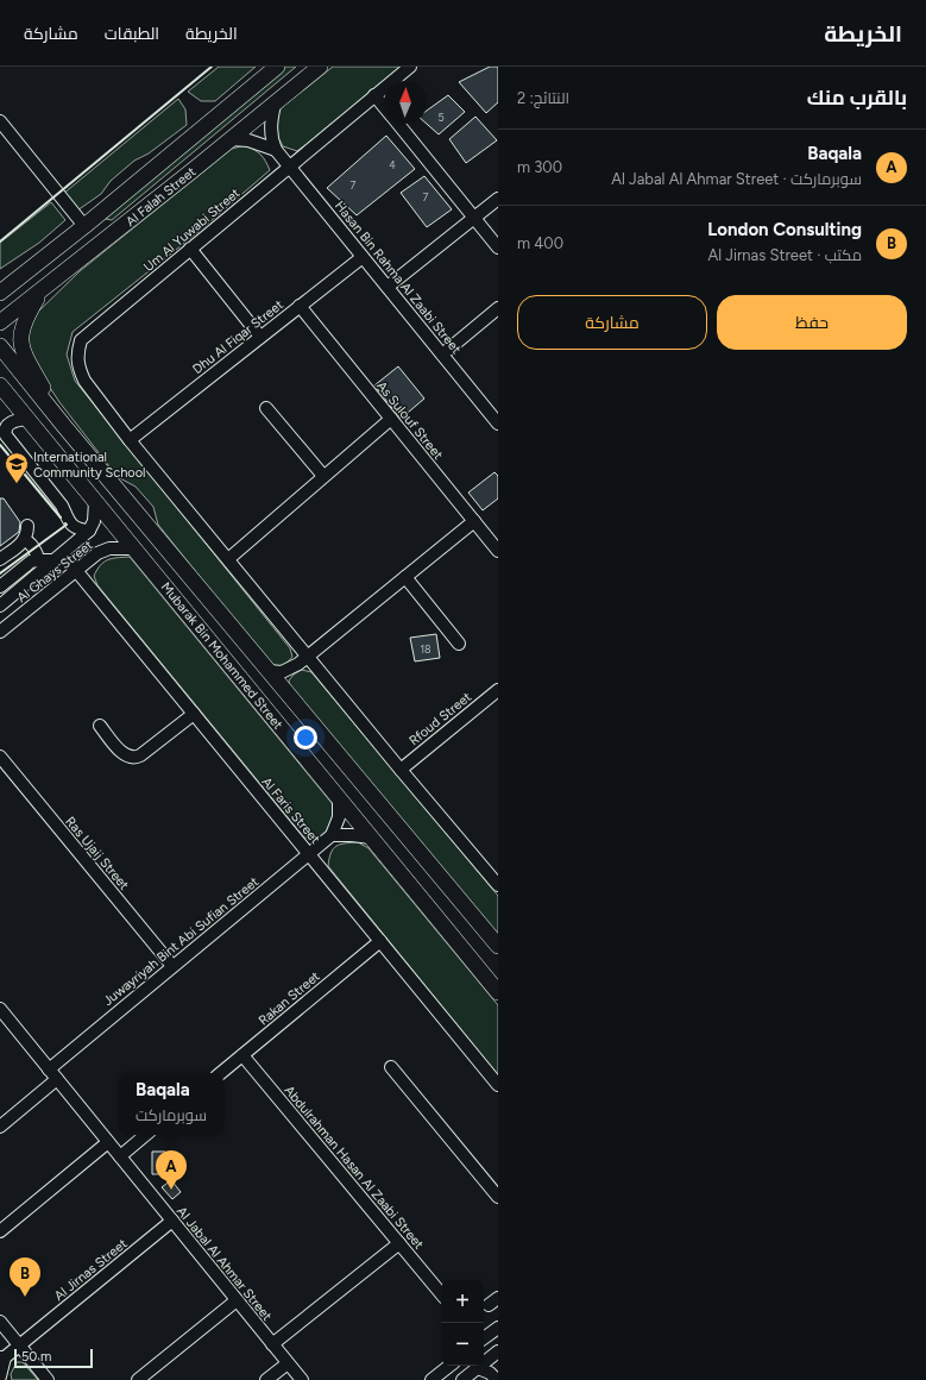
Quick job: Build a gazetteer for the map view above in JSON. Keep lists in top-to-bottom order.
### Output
{
  "streets": {
    "main road": ["Al Falah Street", "Mubarak Bin Mohammed Street"],
    "street": [
      "Um Al Yuwabi Street",
      "Hasan Bin Rahma Al Zaabi Street",
      "Dhu Al Fiqar Street",
      "As Sulouf Street",
      "Al Ghays Street",
      "Rfoud Street",
      "Al Faris Street",
      "Ras Ujaij Street",
      "Juwayriyah Bint Abi Sufian Street",
      "Rakan Street",
      "Abdulrahman Hasan Al Zaabi Street",
      "Al Jabal Al Ahmar Street",
      "Al Jirnas Street"
    ]
  },
  "crossings": [
    ["Al Falah Street", "Hasan Bin Rahma Al Zaabi Street"],
    ["Um Al Yuwabi Street", "Hasan Bin Rahma Al Zaabi Street"],
    ["Um Al Yuwabi Street", "Dhu Al Fiqar Street"],
    ["Um Al Yuwabi Street", "Rfoud Street"],
    ["Hasan Bin Rahma Al Zaabi Street", "Dhu Al Fiqar Street"],
    ["Dhu Al Fiqar Street", "As Sulouf Street"],
    ["Al Ghays Street", "Mubarak Bin Mohammed Street"],
    ["Al Ghays Street", "Al Faris Street"],
    ["Al Faris Street", "Juwayriyah Bint Abi Sufian Street"],
    ["Al Faris Street", "Rakan Street"],
    ["Ras Ujaij Street", "Juwayriyah Bint Abi Sufian Street"],
    ["Juwayriyah Bint Abi Sufian Street", "Al Jabal Al Ahmar Street"],
    ["Rakan Street", "Abdulrahman Hasan Al Zaabi Street"],
    ["Al Jabal Al Ahmar Street", "Al Jirnas Street"]
  ],
  "places": {
    "school or university": ["International Community School"]
  },
  "house_numbers": [
    "5",
    "4",
    "7",
    "7",
    "18"
  ],
  "scale_bar": "50 m",
  "north": "top",
  "page": {
    "header": "الخريطة",
    "nav": ["الخريطة", "الطبقات", "مشاركة"],
    "heading": ["بالقرب منك", "النتائج: 2"],
    "list": [
      {
        "mark": "A",
        "name": "Baqala",
        "note": "سوبرماركت · Al Jabal Al Ahmar Street",
        "value": "300 m"
      },
      {
        "mark": "B",
        "name": "London Consulting",
        "note": "مكتب · Al Jirnas Street",
        "value": "400 m"
      }
    ],
    "buttons": ["حفظ", "مشاركة"],
    "popup": ["Baqala", "سوبرماركت"],
    "pins": ["A", "B"],
    "map_buttons": ["+", "−"],
    "scale": "50 m"
  }
}
